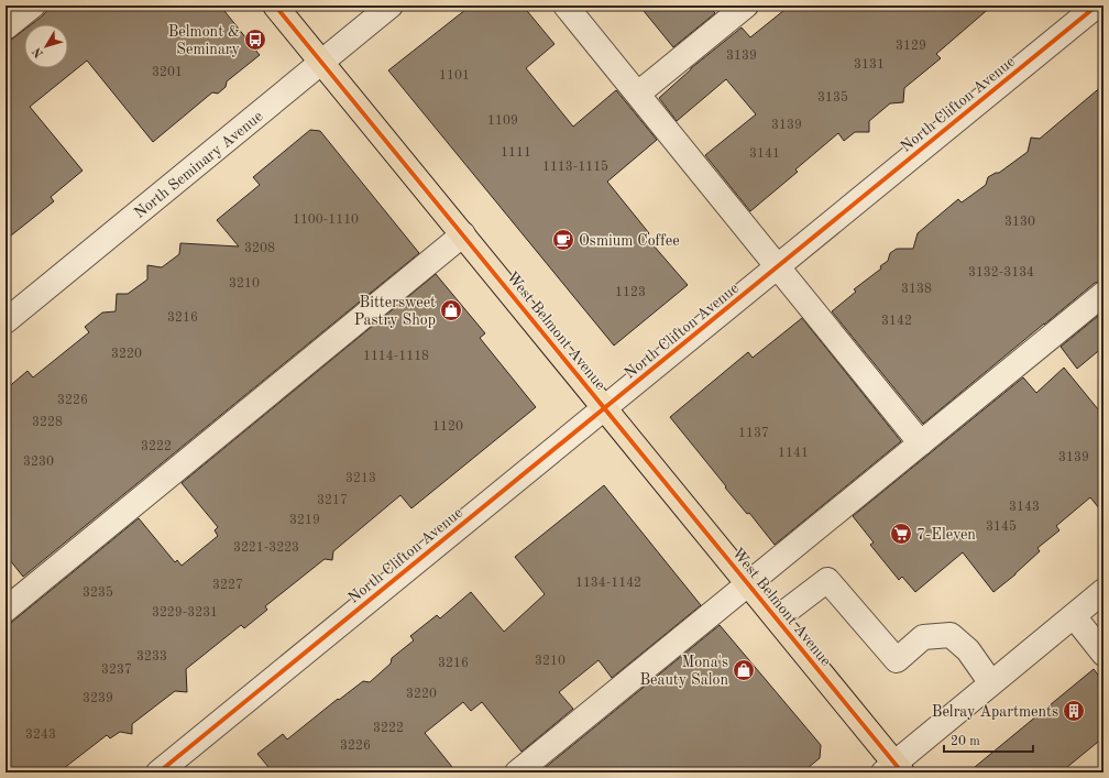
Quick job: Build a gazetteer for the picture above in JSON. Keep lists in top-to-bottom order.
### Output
{
  "streets": {
    "main road": ["West Belmont Avenue"],
    "street": ["North Clifton Avenue", "North Seminary Avenue"]
  },
  "crossings": [
    ["North Clifton Avenue", "West Belmont Avenue"],
    ["North Seminary Avenue", "West Belmont Avenue"]
  ],
  "places": {
    "bus stop": ["Belmont & Seminary"],
    "cafe": ["Osmium Coffee"],
    "shop": ["Bittersweet Pastry Shop", "Mona's Beauty Salon"],
    "supermarket": ["7-Eleven"],
    "building": ["Belray Apartments"]
  },
  "house_numbers": [
    "3129",
    "3139",
    "3131",
    "3201",
    "1101",
    "3135",
    "1109",
    "3139",
    "1111",
    "3141",
    "1113-1115",
    "1100-1110",
    "3130",
    "3208",
    "3132-3134",
    "3210",
    "3138",
    "1123",
    "3216",
    "3142",
    "3220",
    "1114-1118",
    "3226",
    "3228",
    "1120",
    "1137",
    "3222",
    "1141",
    "3139",
    "3230",
    "3213",
    "3217",
    "3143",
    "3219",
    "3145",
    "3221-3223",
    "1134-1142",
    "3227",
    "3235",
    "3229-3231",
    "3233",
    "3210",
    "3216",
    "3237",
    "3220",
    "3239",
    "3222",
    "3243",
    "3226"
  ],
  "scale_bar": "20 m",
  "north": "bottom left"
}
